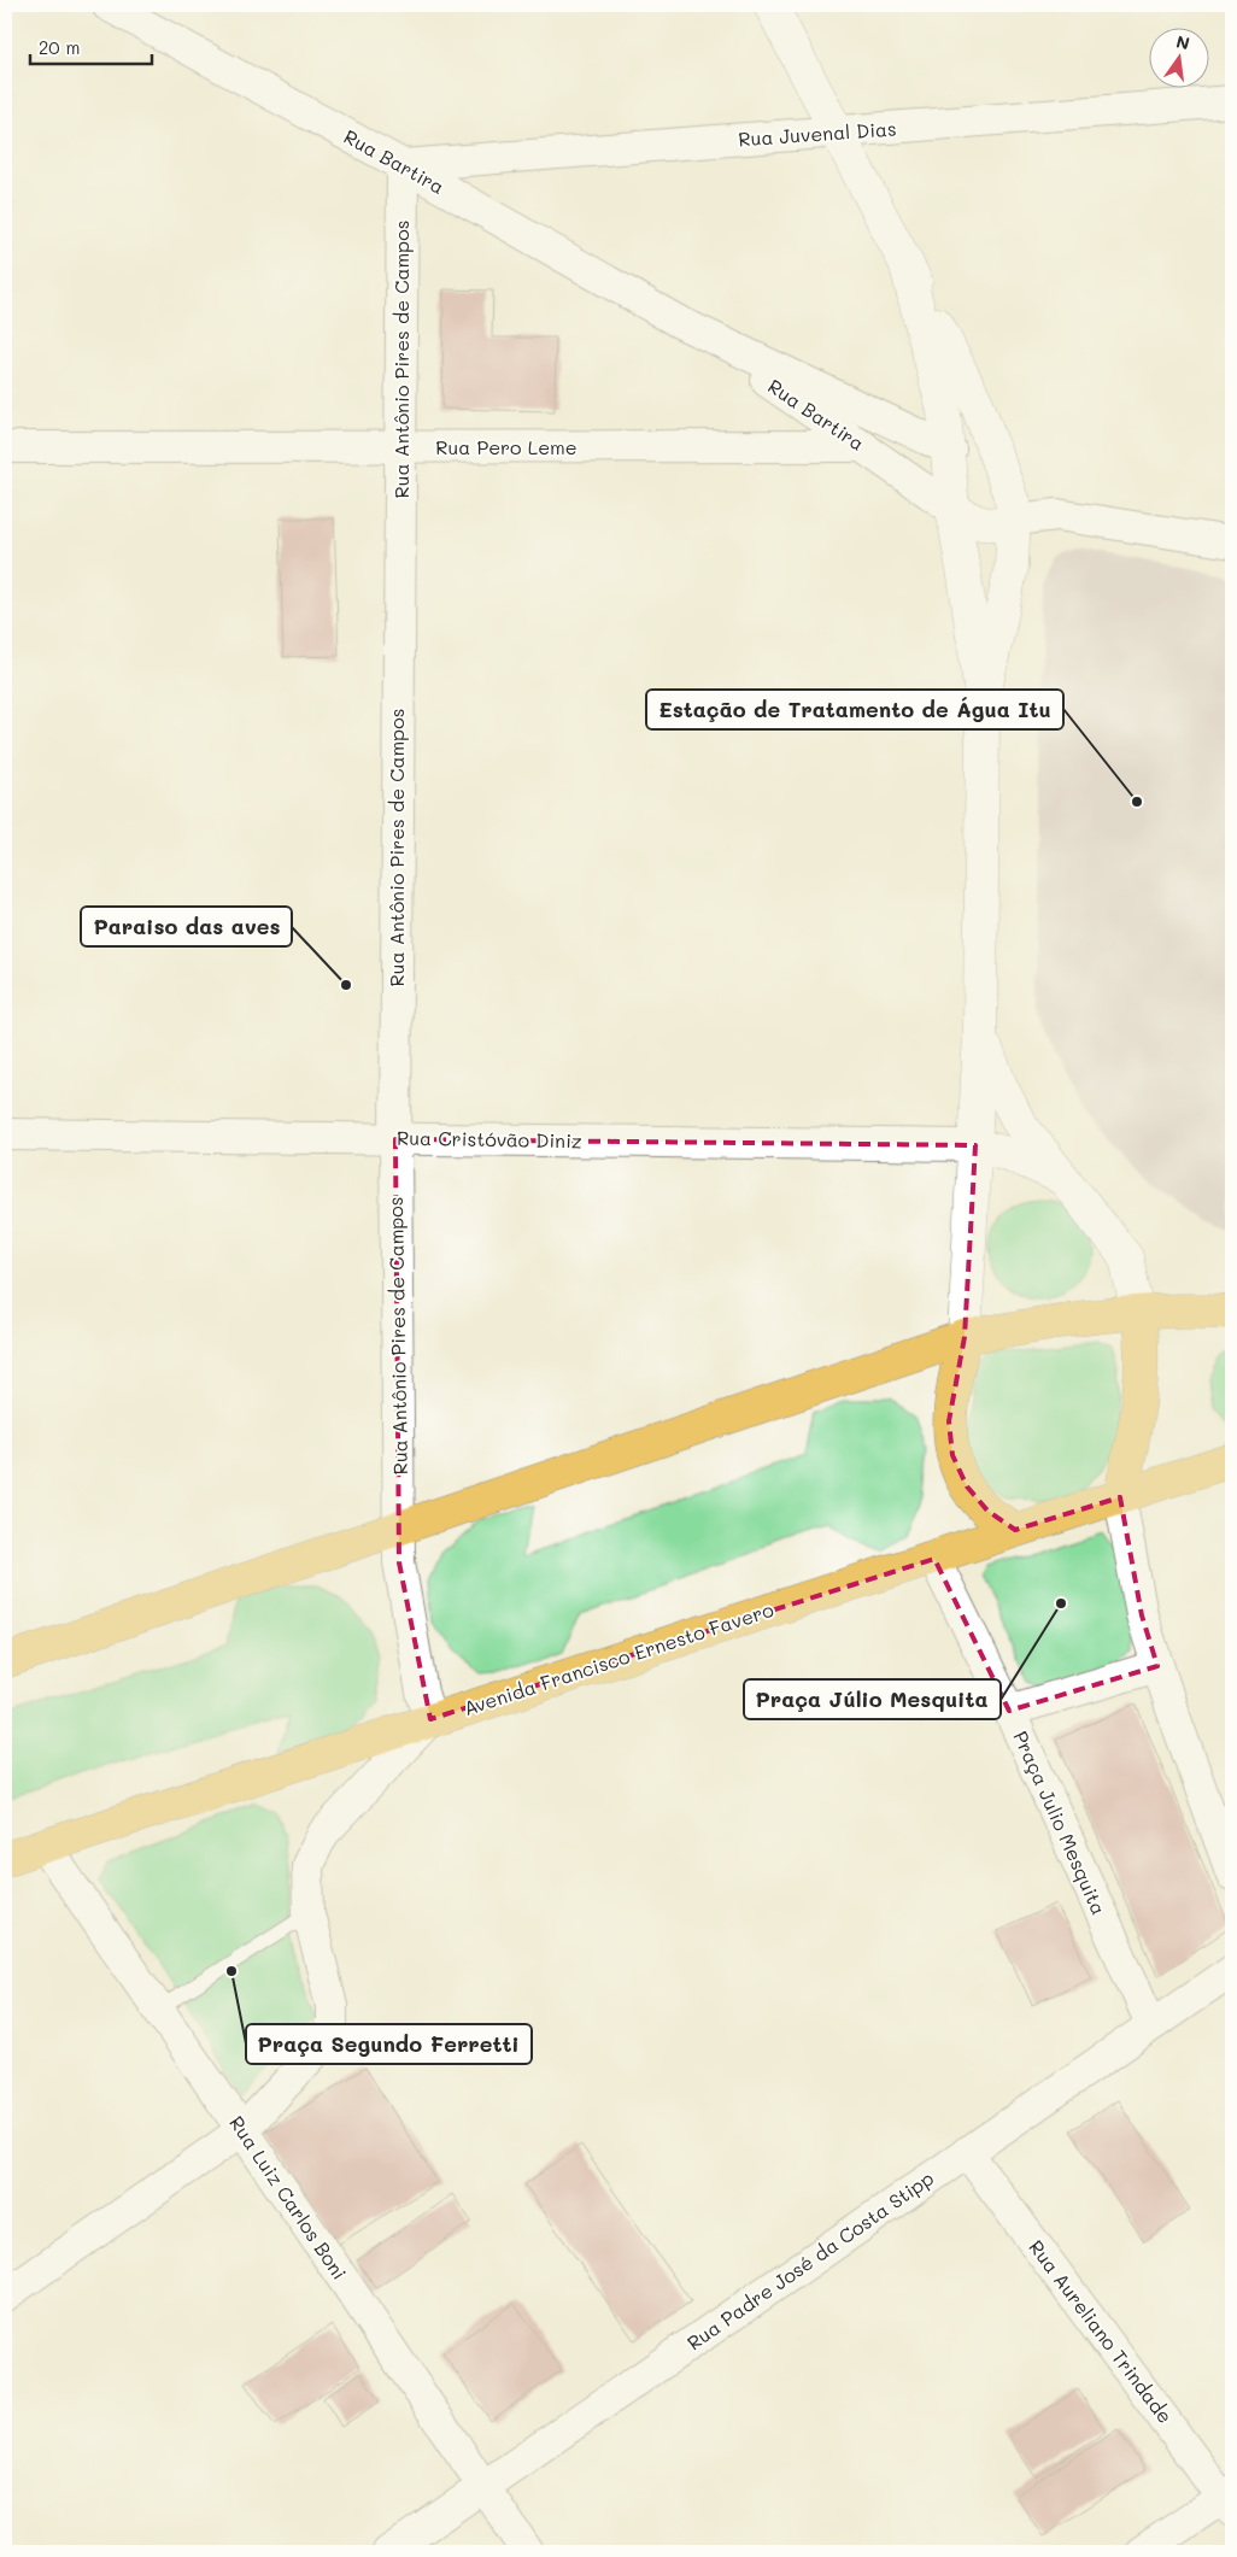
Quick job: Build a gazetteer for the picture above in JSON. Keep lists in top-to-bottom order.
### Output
{
  "streets": {
    "main road": ["Avenida Francisco Ernesto Favero"],
    "street": [
      "Rua Juvenal Dias",
      "Rua Bartira",
      "Rua Antônio Pires de Campos",
      "Rua Pero Leme",
      "Rua Cristóvão Diniz",
      "Praça Julio Mesquita",
      "Rua Luiz Carlos Boni",
      "Rua Padre José da Costa Stipp",
      "Rua Aureliano Trindade"
    ]
  },
  "crossings": [
    ["Rua Juvenal Dias", "Rua Bartira"],
    ["Rua Juvenal Dias", "Rua Antônio Pires de Campos"],
    ["Rua Bartira", "Rua Antônio Pires de Campos"],
    ["Rua Bartira", "Rua Pero Leme"],
    ["Rua Antônio Pires de Campos", "Rua Pero Leme"],
    ["Rua Antônio Pires de Campos", "Rua Cristóvão Diniz"],
    ["Rua Antônio Pires de Campos", "Avenida Francisco Ernesto Favero"],
    ["Avenida Francisco Ernesto Favero", "Praça Julio Mesquita"],
    ["Avenida Francisco Ernesto Favero", "Rua Luiz Carlos Boni"],
    ["Praça Julio Mesquita", "Rua Padre José da Costa Stipp"],
    ["Rua Luiz Carlos Boni", "Rua Padre José da Costa Stipp"],
    ["Rua Padre José da Costa Stipp", "Rua Aureliano Trindade"]
  ],
  "places": [
    "Estação de Tratamento de Água Itu",
    "Paraiso das aves",
    "Praça Júlio Mesquita",
    "Praça Segundo Ferretti"
  ],
  "scale_bar": "20 m",
  "north": "top"
}
